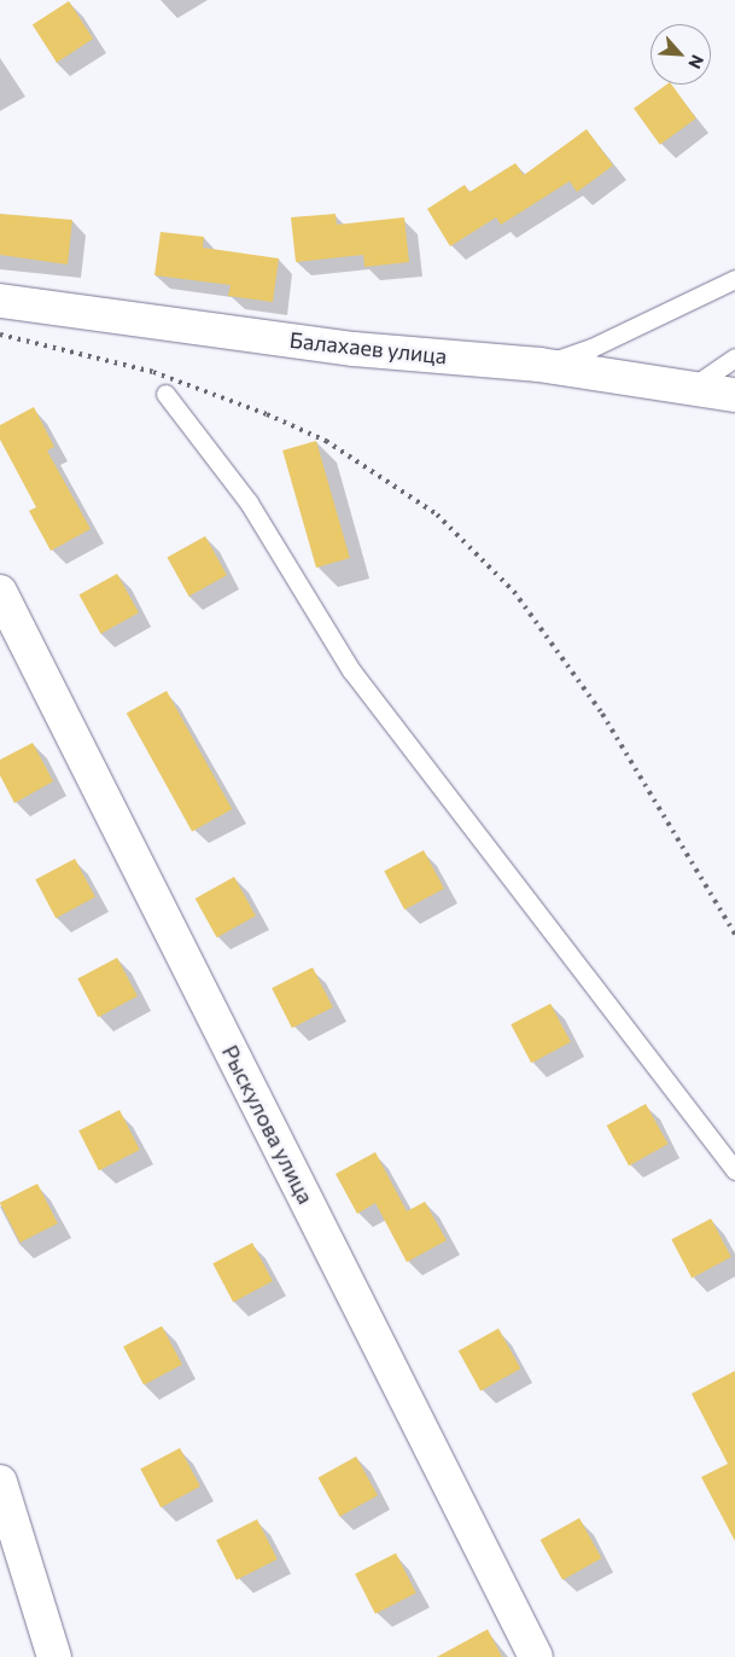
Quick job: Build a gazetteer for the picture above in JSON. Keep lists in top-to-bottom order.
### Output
{
  "streets": {
    "street": ["Балахаев улица", "Рыскулова улица"]
  },
  "north": "bottom right"
}
